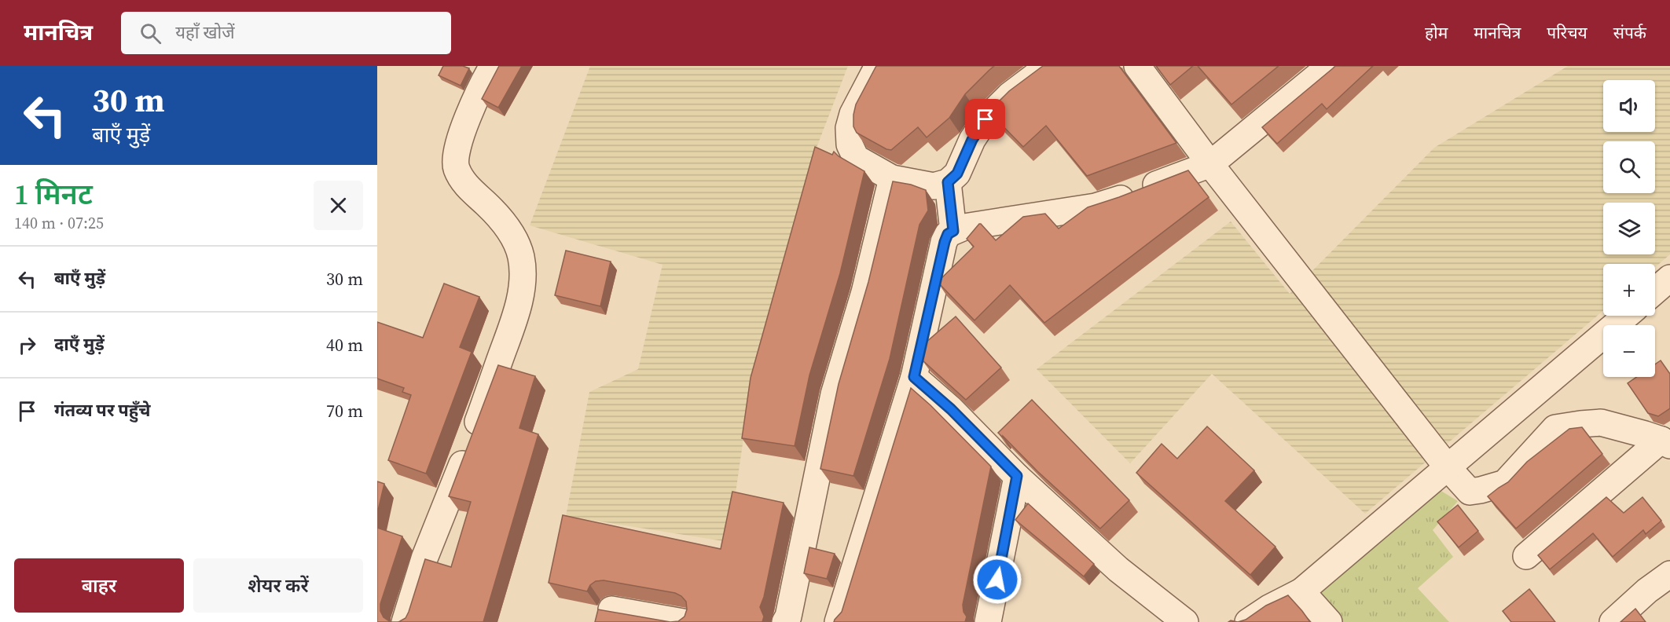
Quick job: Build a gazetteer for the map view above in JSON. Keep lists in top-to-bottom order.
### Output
{
  "page": {
    "header": "मानचित्र",
    "search": "यहाँ खोजें",
    "nav": [
      "होम",
      "मानचित्र",
      "परिचय",
      "संपर्क"
    ],
    "turn": ["30 m", "बाएँ मुड़ें"],
    "map_buttons": ["+", "−"],
    "heading": ["1 मिनट", "140 m · 07:25"],
    "list": [
      {
        "name": "बाएँ मुड़ें",
        "value": "30 m"
      },
      {
        "name": "दाएँ मुड़ें",
        "value": "40 m"
      },
      {
        "name": "गंतव्य पर पहुँचे",
        "value": "70 m"
      }
    ],
    "buttons": ["बाहर", "शेयर करें"]
  }
}
